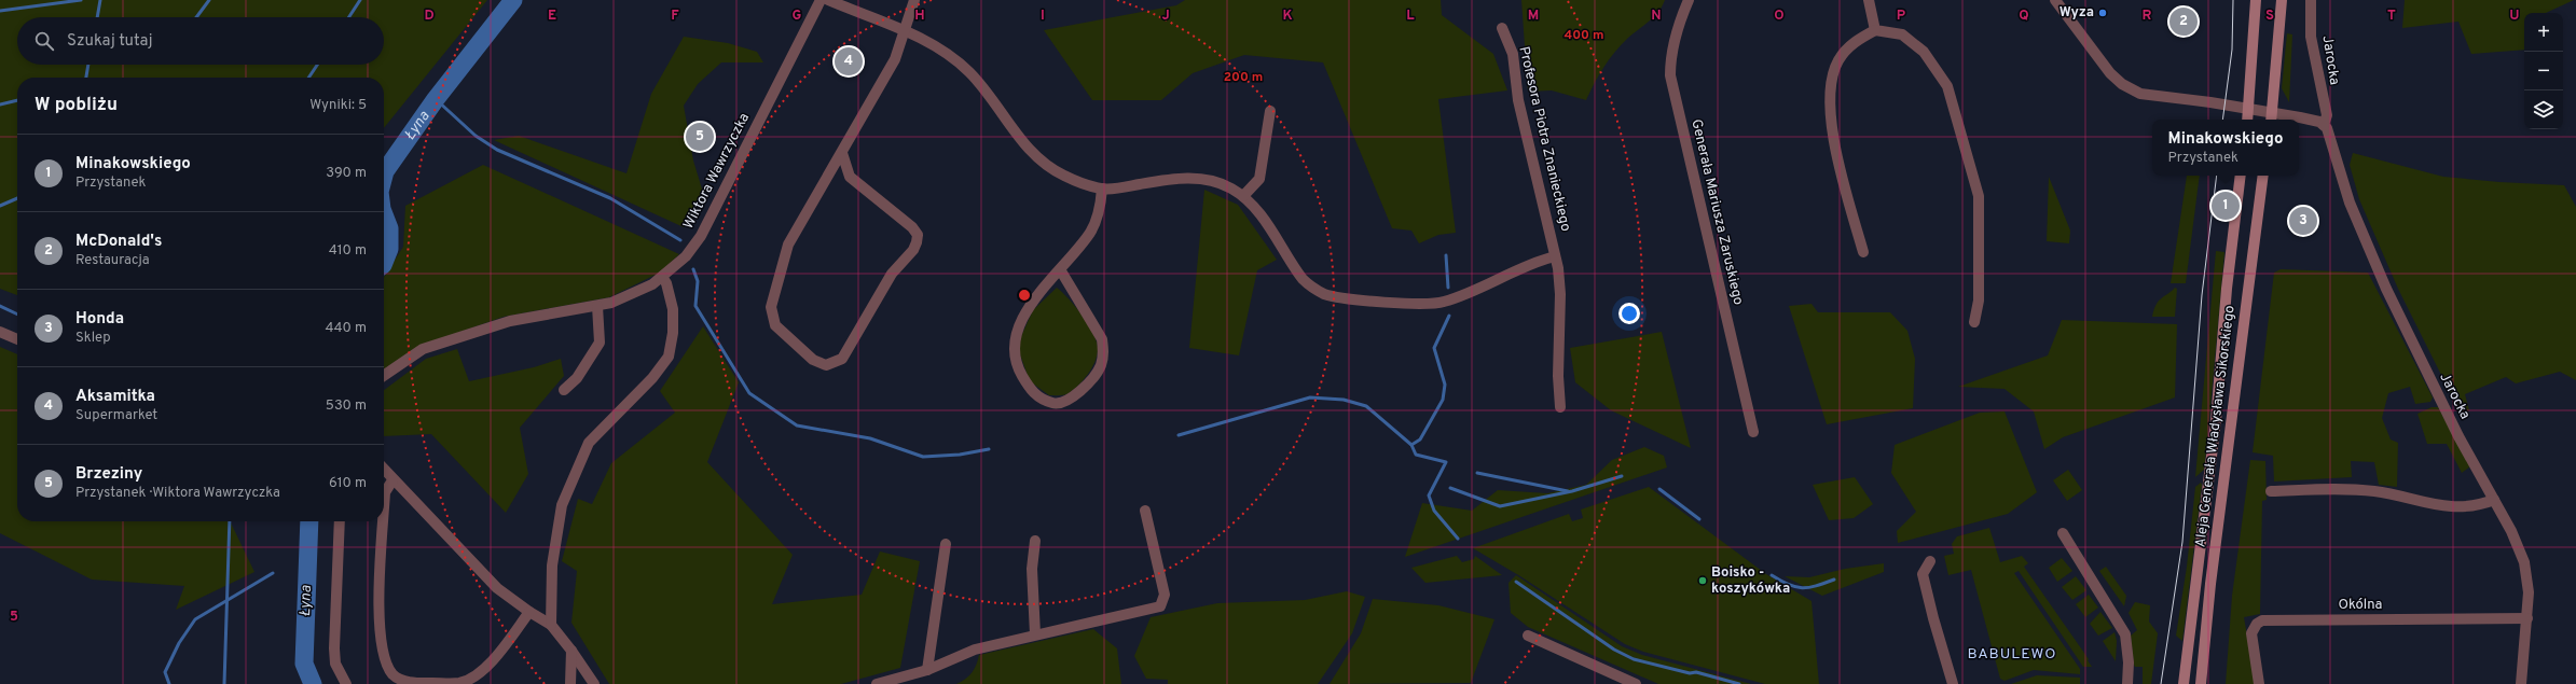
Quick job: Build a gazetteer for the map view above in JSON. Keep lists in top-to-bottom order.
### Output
{
  "streets": {
    "main road": ["Aleja Generała Władysława Sikorskiego"],
    "street": [
      "Jarocka",
      "Profesora Piotra Znanieckiego",
      "Wiktora Wawrzyczka",
      "Generała Mariusza Zaruskiego",
      "Okólna"
    ]
  },
  "crossings": [
    ["Jarocka", "Okólna"]
  ],
  "districts": ["BABULEWO"],
  "water": ["Łyna"],
  "places": ["Wyza", "Boisko - koszykówka"],
  "page": {
    "pins": [
      "2",
      "4",
      "5",
      "1",
      "3"
    ],
    "map_buttons": ["+", "−"],
    "search": "Szukaj tutaj",
    "heading": ["W pobliżu", "Wyniki: 5"],
    "popup": ["Minakowskiego", "Przystanek"],
    "list": [
      {
        "mark": "1",
        "name": "Minakowskiego",
        "note": "Przystanek",
        "value": "390 m"
      },
      {
        "mark": "2",
        "name": "McDonald's",
        "note": "Restauracja",
        "value": "410 m"
      },
      {
        "mark": "3",
        "name": "Honda",
        "note": "Sklep",
        "value": "440 m"
      },
      {
        "mark": "4",
        "name": "Aksamitka",
        "note": "Supermarket",
        "value": "530 m"
      },
      {
        "mark": "5",
        "name": "Brzeziny",
        "note": "Przystanek · Wiktora Wawrzyczka",
        "value": "610 m"
      }
    ]
  },
  "grid": {
    "columns": [
      "D",
      "E",
      "F",
      "G",
      "H",
      "I",
      "J",
      "K",
      "L",
      "M",
      "N",
      "O",
      "P",
      "Q",
      "R",
      "S",
      "T",
      "U"
    ],
    "rows": ["5"]
  },
  "rings": ["400 m", "200 m"]
}
